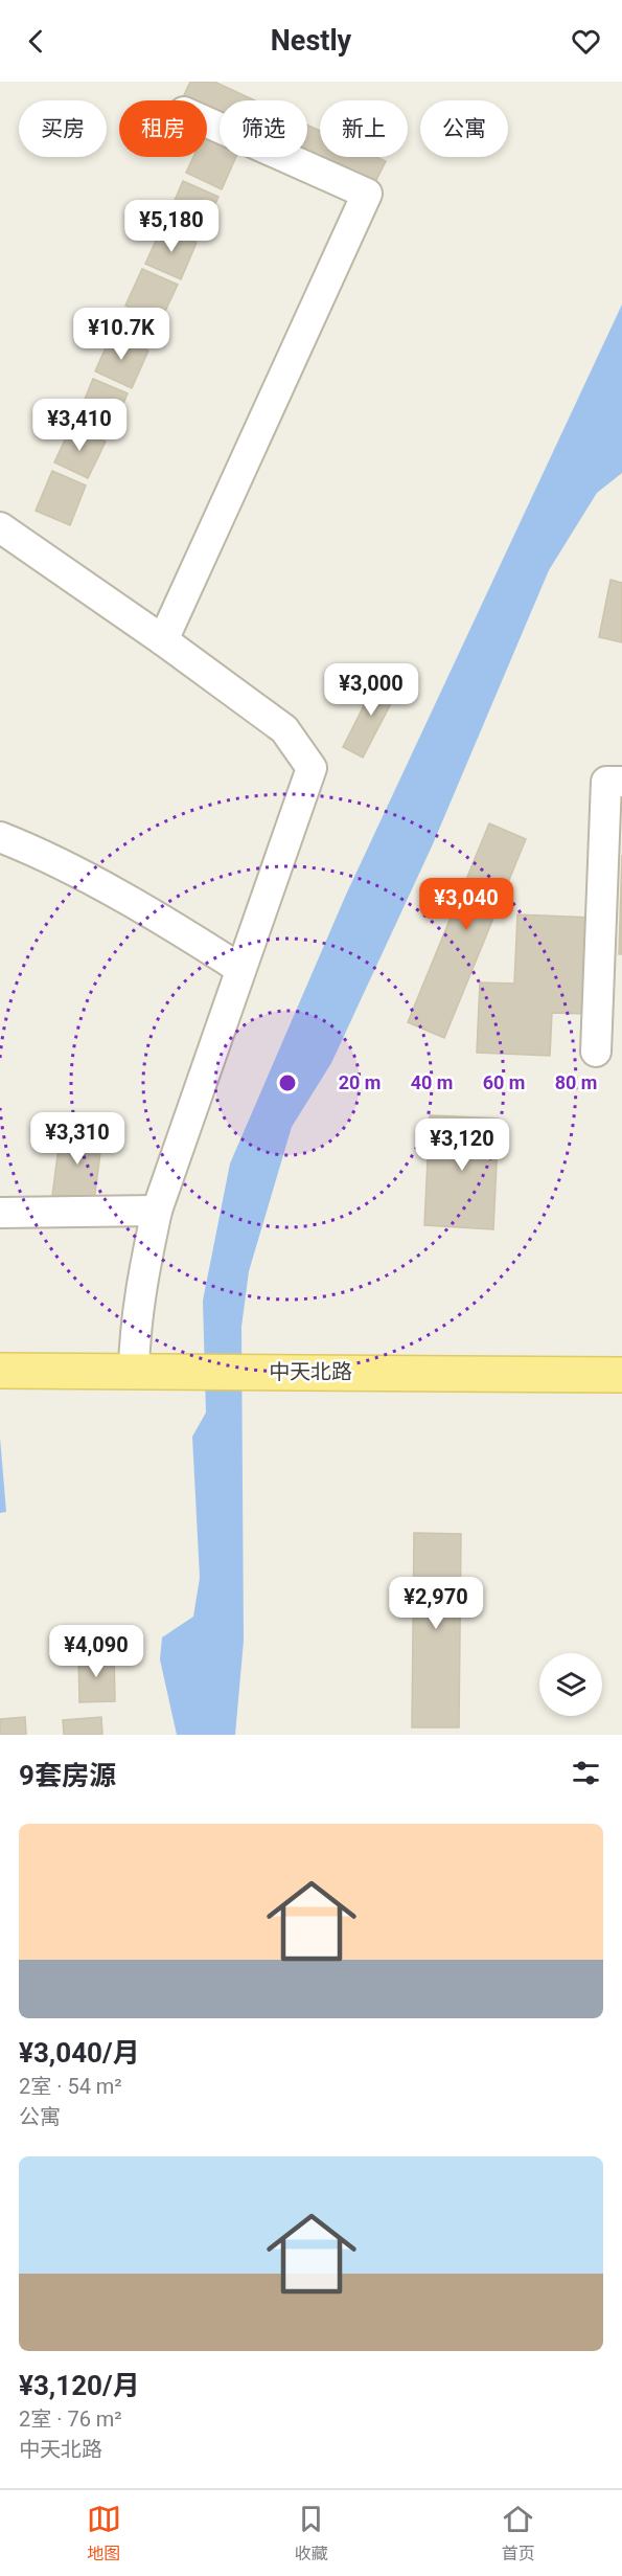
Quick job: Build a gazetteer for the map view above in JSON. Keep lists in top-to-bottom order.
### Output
{
  "streets": {
    "main road": ["中天北路"]
  },
  "page": {
    "header": "Nestly",
    "chip": [
      "买房",
      "租房",
      "筛选",
      "新上",
      "公寓"
    ],
    "price": [
      "¥5,180",
      "¥10.7K",
      "¥3,410",
      "¥3,000",
      "¥3,040",
      "¥3,310",
      "¥3,120",
      "¥2,970",
      "¥4,090"
    ],
    "heading": "9套房源",
    "list": [
      {
        "name": "¥3,040/月",
        "note": "2室 · 54 m² · 公寓"
      },
      {
        "name": "¥3,120/月",
        "note": "2室 · 76 m² · 中天北路"
      }
    ],
    "tabs": ["地图", "收藏", "首页"]
  },
  "rings": [
    "20 m",
    "40 m",
    "60 m",
    "80 m"
  ]
}
